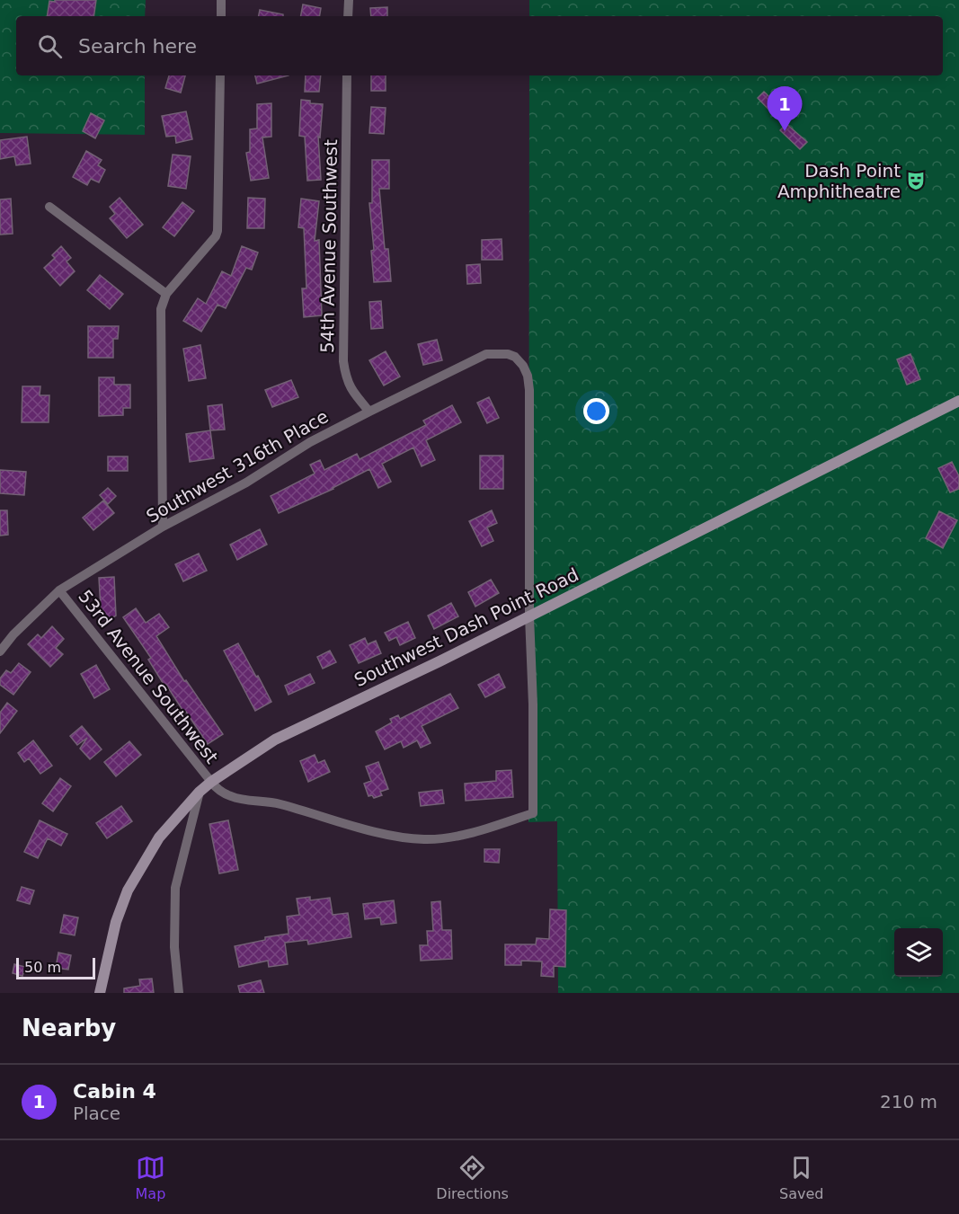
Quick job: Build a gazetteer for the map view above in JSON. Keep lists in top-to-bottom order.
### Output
{
  "streets": {
    "main road": ["Southwest Dash Point Road"],
    "street": ["54th Avenue Southwest", "Southwest 316th Place", "53rd Avenue Southwest"]
  },
  "crossings": [
    ["54th Avenue Southwest", "Southwest 316th Place"],
    ["Southwest 316th Place", "Southwest Dash Point Road"],
    ["Southwest 316th Place", "53rd Avenue Southwest"],
    ["Southwest Dash Point Road", "53rd Avenue Southwest"]
  ],
  "places": {
    "theatre": ["Dash Point Amphitheatre"]
  },
  "scale_bar": "50 m",
  "page": {
    "search": "Search here",
    "pins": "1",
    "scale": "50 m",
    "heading": "Nearby",
    "list": [
      {
        "mark": "1",
        "name": "Cabin 4",
        "note": "Place",
        "value": "210 m"
      }
    ],
    "nav": ["Map", "Directions", "Saved"]
  }
}
